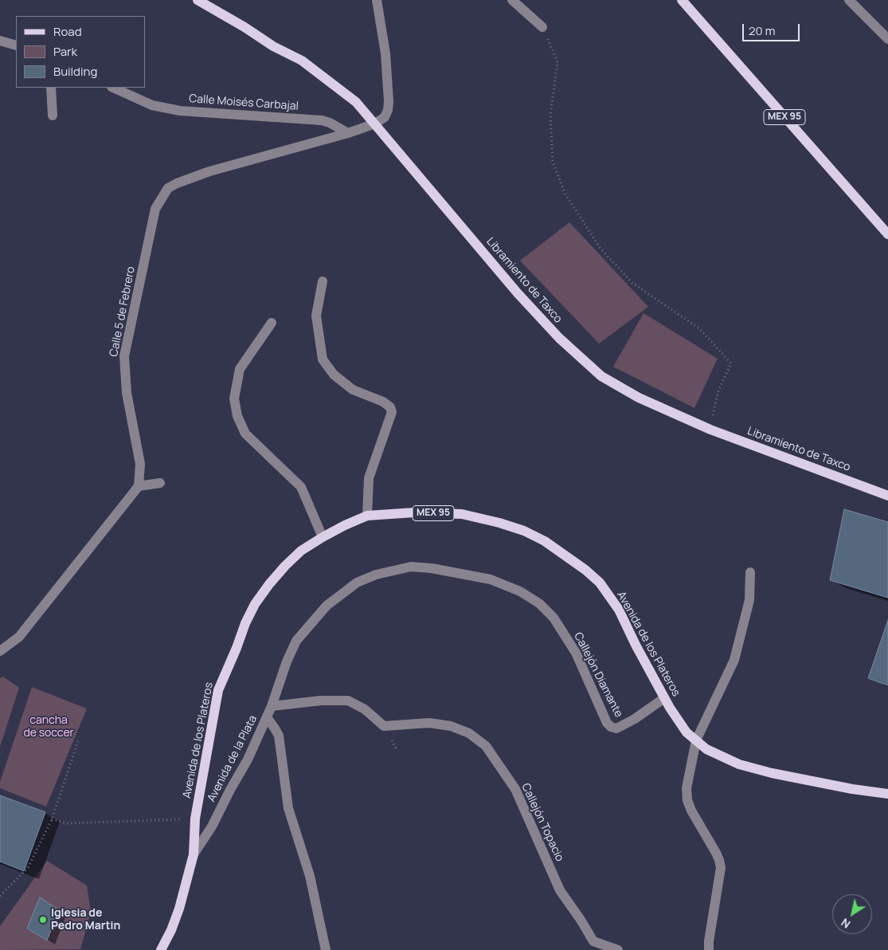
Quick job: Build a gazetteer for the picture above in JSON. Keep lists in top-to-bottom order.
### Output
{
  "streets": {
    "main road": ["MEX 95", "Libramiento de Taxco", "Avenida de los Plateros"],
    "street": [
      "Calle Moisés Carbajal",
      "Calle 5 de Febrero",
      "Callejón Diamante",
      "Avenida de la Plata",
      "Callejón Topacio"
    ]
  },
  "crossings": [
    ["Calle Moisés Carbajal", "Calle 5 de Febrero"],
    ["Avenida de los Plateros", "Callejón Diamante"],
    ["Avenida de los Plateros", "Avenida de la Plata"],
    ["Callejón Diamante", "Avenida de la Plata"],
    ["Callejón Diamante", "Callejón Topacio"]
  ],
  "parks": ["cancha de soccer"],
  "places": ["Iglesia de Pedro Martin"],
  "legend": ["Road", "Park", "Building"],
  "scale_bar": "20 m",
  "north": "bottom left"
}
